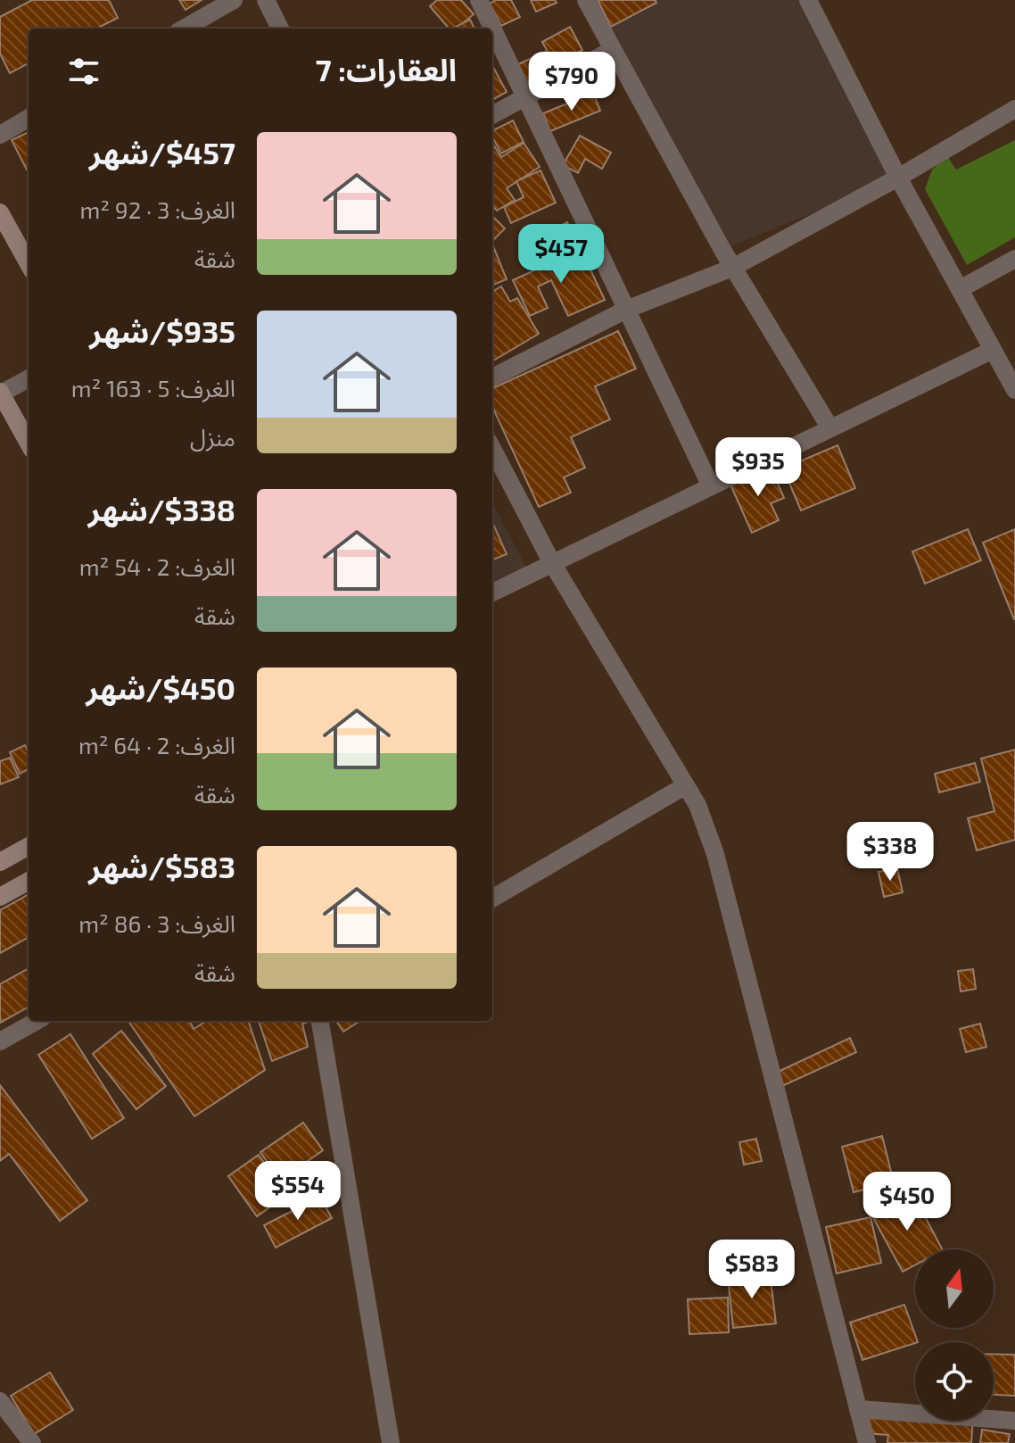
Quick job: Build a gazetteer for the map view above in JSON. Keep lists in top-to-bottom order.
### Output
{
  "north": "top",
  "page": {
    "heading": "العقارات: 7",
    "price": [
      "$790",
      "$457",
      "$935",
      "$338",
      "$554",
      "$450",
      "$583"
    ],
    "list": [
      {
        "name": "$457/شهر",
        "note": "الغرف: 3 · 92 m² · شقة"
      },
      {
        "name": "$935/شهر",
        "note": "الغرف: 5 · 163 m² · منزل"
      },
      {
        "name": "$338/شهر",
        "note": "الغرف: 2 · 54 m² · شقة"
      },
      {
        "name": "$450/شهر",
        "note": "الغرف: 2 · 64 m² · شقة"
      },
      {
        "name": "$583/شهر",
        "note": "الغرف: 3 · 86 m² · شقة"
      }
    ]
  }
}
